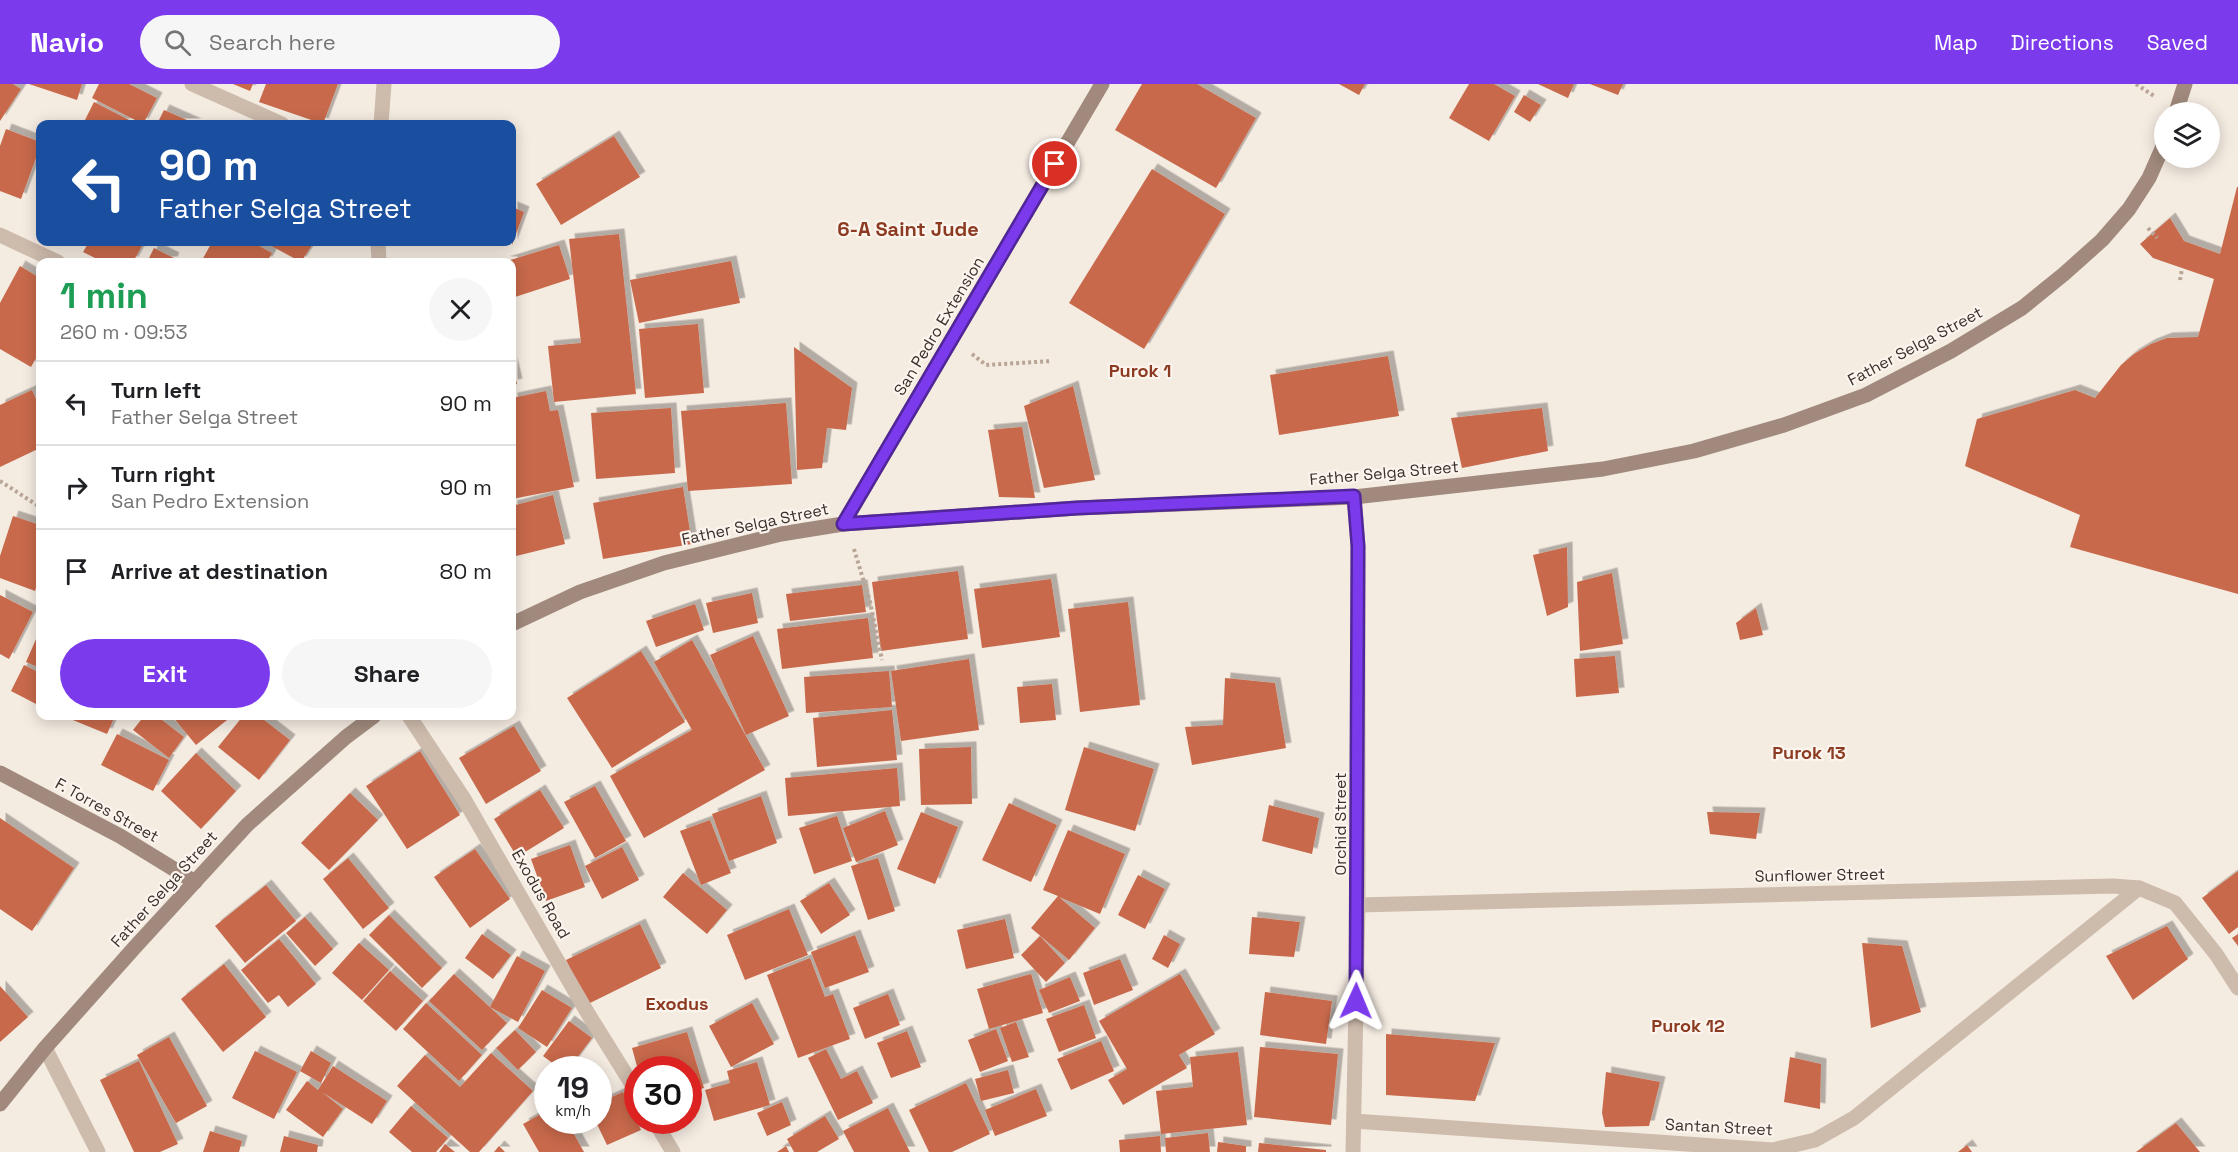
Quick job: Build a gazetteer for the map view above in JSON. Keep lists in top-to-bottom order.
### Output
{
  "streets": {
    "main road": ["San Pedro Extension", "Father Selga Street", "F. Torres Street"],
    "street": [
      "Orchid Street",
      "Sunflower Street",
      "Exodus Road",
      "Santan Street"
    ]
  },
  "crossings": [
    ["San Pedro Extension", "Father Selga Street"],
    ["Father Selga Street", "F. Torres Street"],
    ["Father Selga Street", "Orchid Street"],
    ["Orchid Street", "Sunflower Street"],
    ["Orchid Street", "Santan Street"],
    ["Sunflower Street", "Santan Street"]
  ],
  "districts": [
    "6-A Saint Jude",
    "Purok 1",
    "Purok 13",
    "Exodus",
    "Purok 12"
  ],
  "page": {
    "header": "Navio",
    "search": "Search here",
    "nav": ["Map", "Directions", "Saved"],
    "turn": ["90 m", "Father Selga Street"],
    "heading": ["1 min", "260 m · 09:53"],
    "list": [
      {
        "name": "Turn left",
        "note": "Father Selga Street",
        "value": "90 m"
      },
      {
        "name": "Turn right",
        "note": "San Pedro Extension",
        "value": "90 m"
      },
      {
        "name": "Arrive at destination",
        "value": "80 m"
      }
    ],
    "buttons": ["Exit", "Share"],
    "speed": "19 km/h",
    "limit": "30"
  }
}
